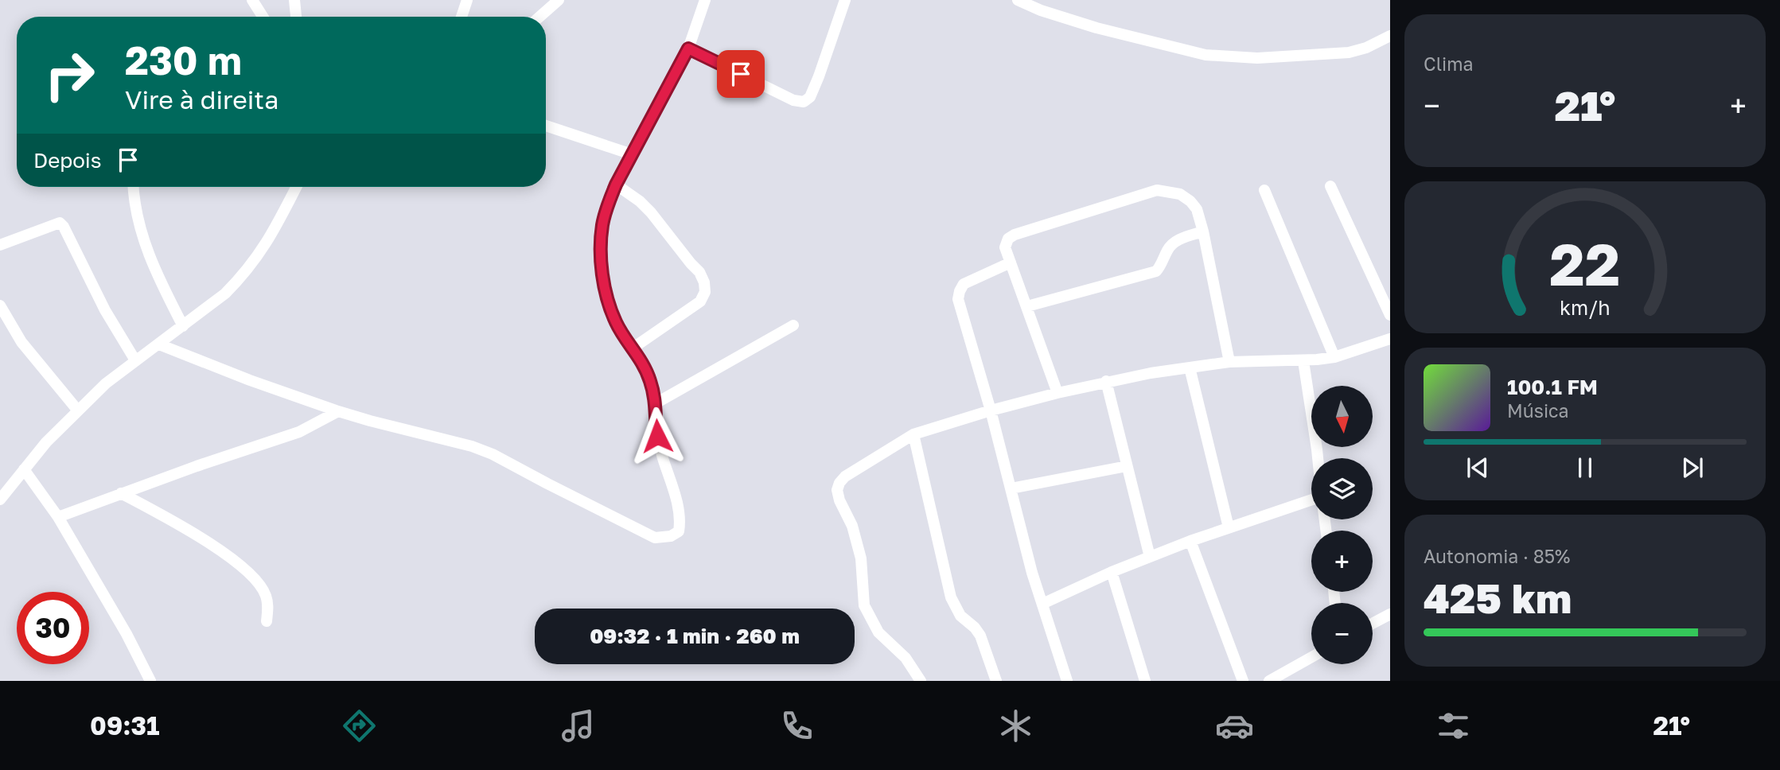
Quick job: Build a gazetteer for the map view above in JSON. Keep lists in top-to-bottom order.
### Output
{
  "north": "bottom",
  "page": {
    "tile": [
      "Clima",
      ["Autonomia · 85%", "425 km"]
    ],
    "turn": ["230 m", "Vire à direita"],
    "heat": ["−", "21°", "+"],
    "then": "Depois",
    "song": ["100.1 FM", "Música"],
    "map_buttons": ["+", "−"],
    "limit": "30",
    "trip": "09:32 · 1 min · 260 m",
    "tabs": ["09:31", "21°"],
    "gauge": ["22", "km/h"]
  }
}
